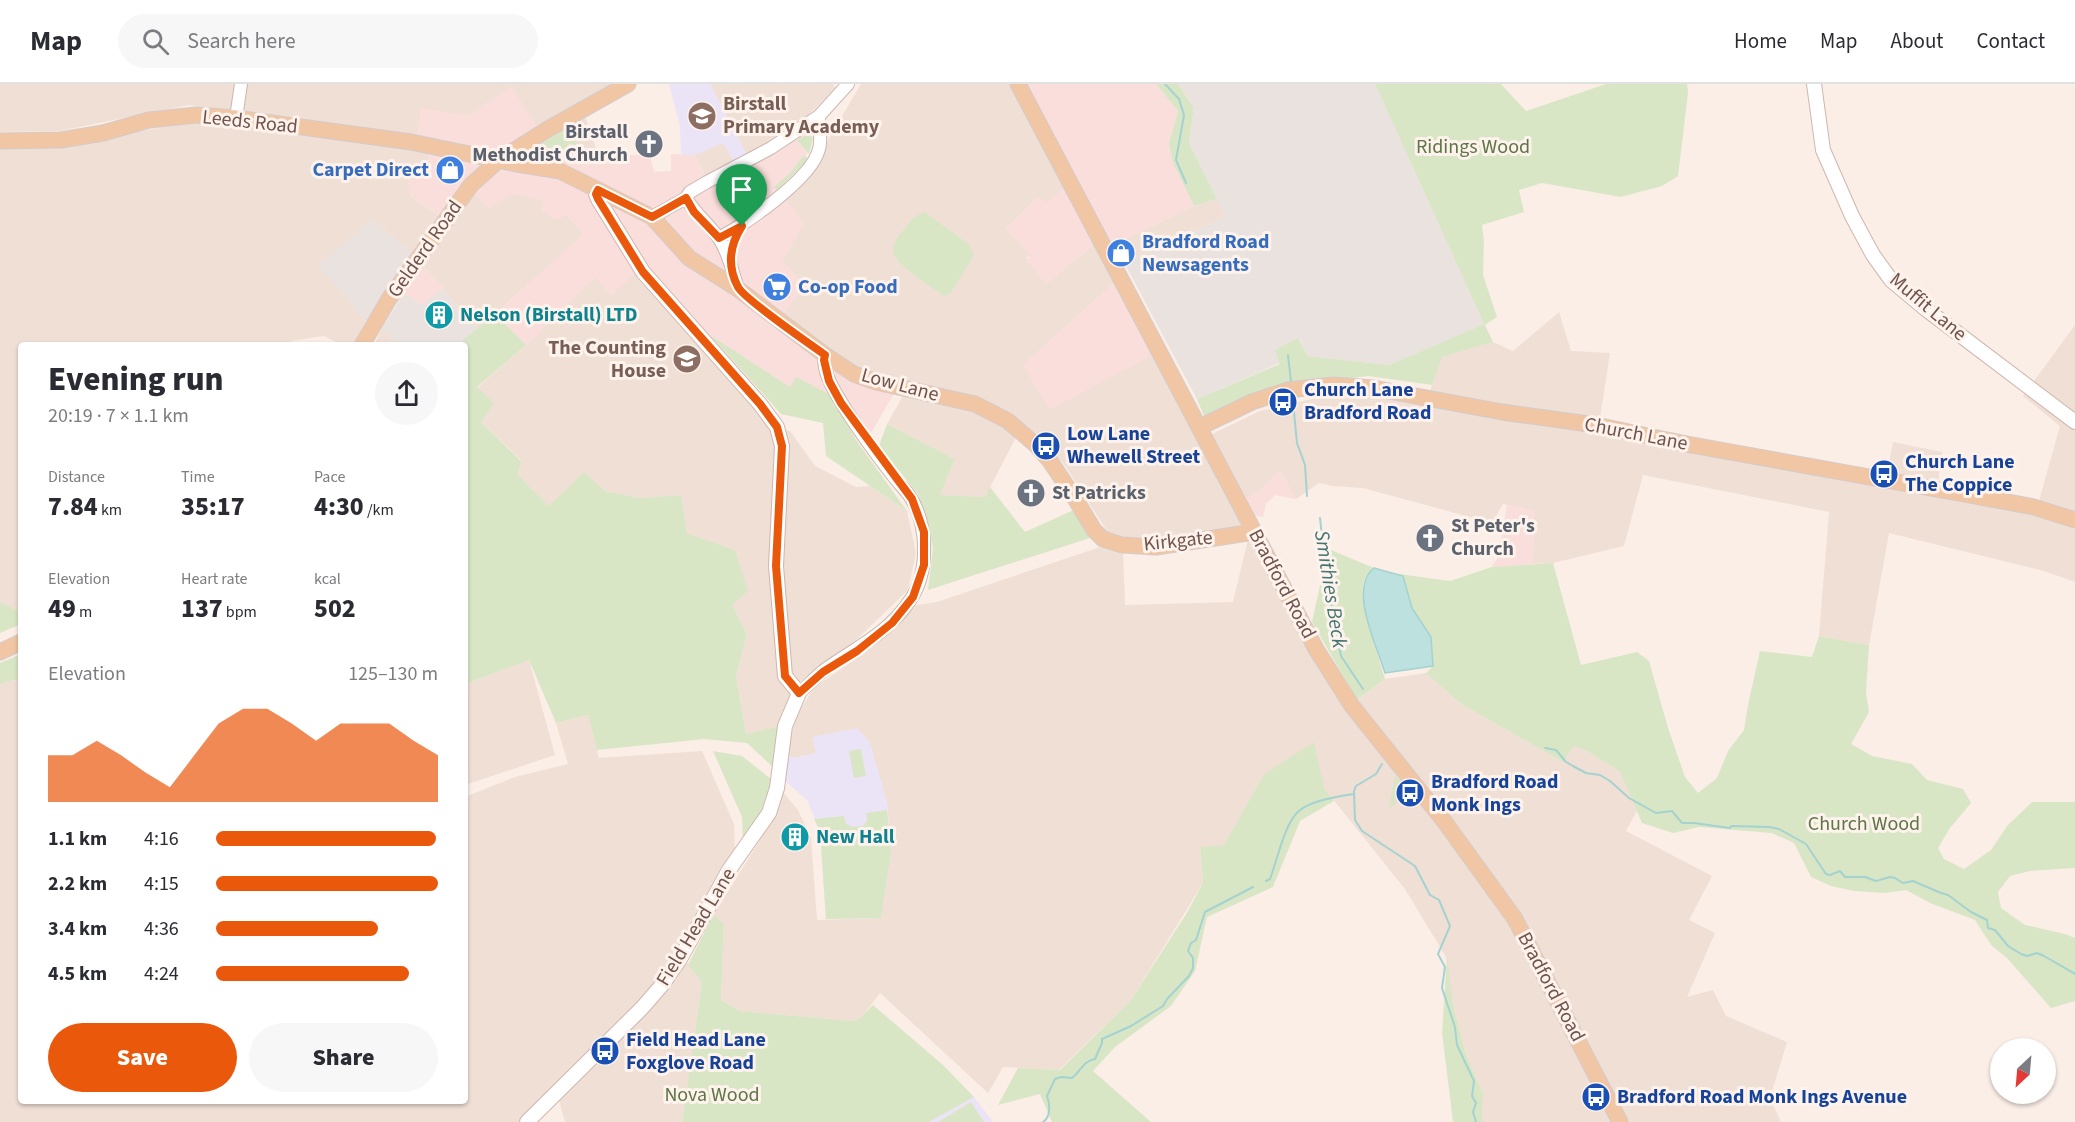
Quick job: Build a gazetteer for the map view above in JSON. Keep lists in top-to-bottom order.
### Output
{
  "streets": {
    "main road": [
      "Leeds Road",
      "Gelderd Road",
      "Muffit Lane",
      "Low Lane",
      "Church Lane",
      "Kirkgate",
      "Bradford Road",
      "Field Head Lane"
    ]
  },
  "crossings": [
    ["Leeds Road", "Gelderd Road"],
    ["Leeds Road", "Low Lane"],
    ["Low Lane", "Kirkgate"],
    ["Church Lane", "Bradford Road"],
    ["Kirkgate", "Bradford Road"]
  ],
  "water": ["Smithies Beck"],
  "parks": ["Ridings Wood", "Church Wood", "Nova Wood"],
  "places": {
    "school or university": ["Birstall Primary Academy", "The Counting House"],
    "church": ["Birstall Methodist Church", "St Patricks", "St Peter's Church"],
    "shop": ["Carpet Direct", "Bradford Road Newsagents"],
    "supermarket": ["Co-op Food"],
    "building": ["Nelson (Birstall) LTD", "New Hall"],
    "bus stop": [
      "Church Lane Bradford Road",
      "Low Lane Whewell Street",
      "Church Lane The Coppice",
      "Bradford Road Monk Ings",
      "Field Head Lane Foxglove Road",
      "Bradford Road Monk Ings Avenue"
    ]
  },
  "north": "bottom left",
  "page": {
    "header": "Map",
    "search": "Search here",
    "nav": [
      "Home",
      "Map",
      "About",
      "Contact"
    ],
    "heading": ["Evening run", "20:19 · 7 × 1.1 km"],
    "stats": [
      ["Distance", "7.84 km"],
      ["Time", "35:17"],
      ["Pace", "4:30 /km"],
      ["Elevation", "49 m"],
      ["Heart rate", "137 bpm"],
      ["kcal", "502"]
    ],
    "chart": ["Elevation", "125–130 m"],
    "list": [
      {
        "name": "1.1 km",
        "note": "4:16"
      },
      {
        "name": "2.2 km",
        "note": "4:15"
      },
      {
        "name": "3.4 km",
        "note": "4:36"
      },
      {
        "name": "4.5 km",
        "note": "4:24"
      }
    ],
    "buttons": ["Save", "Share"]
  }
}
